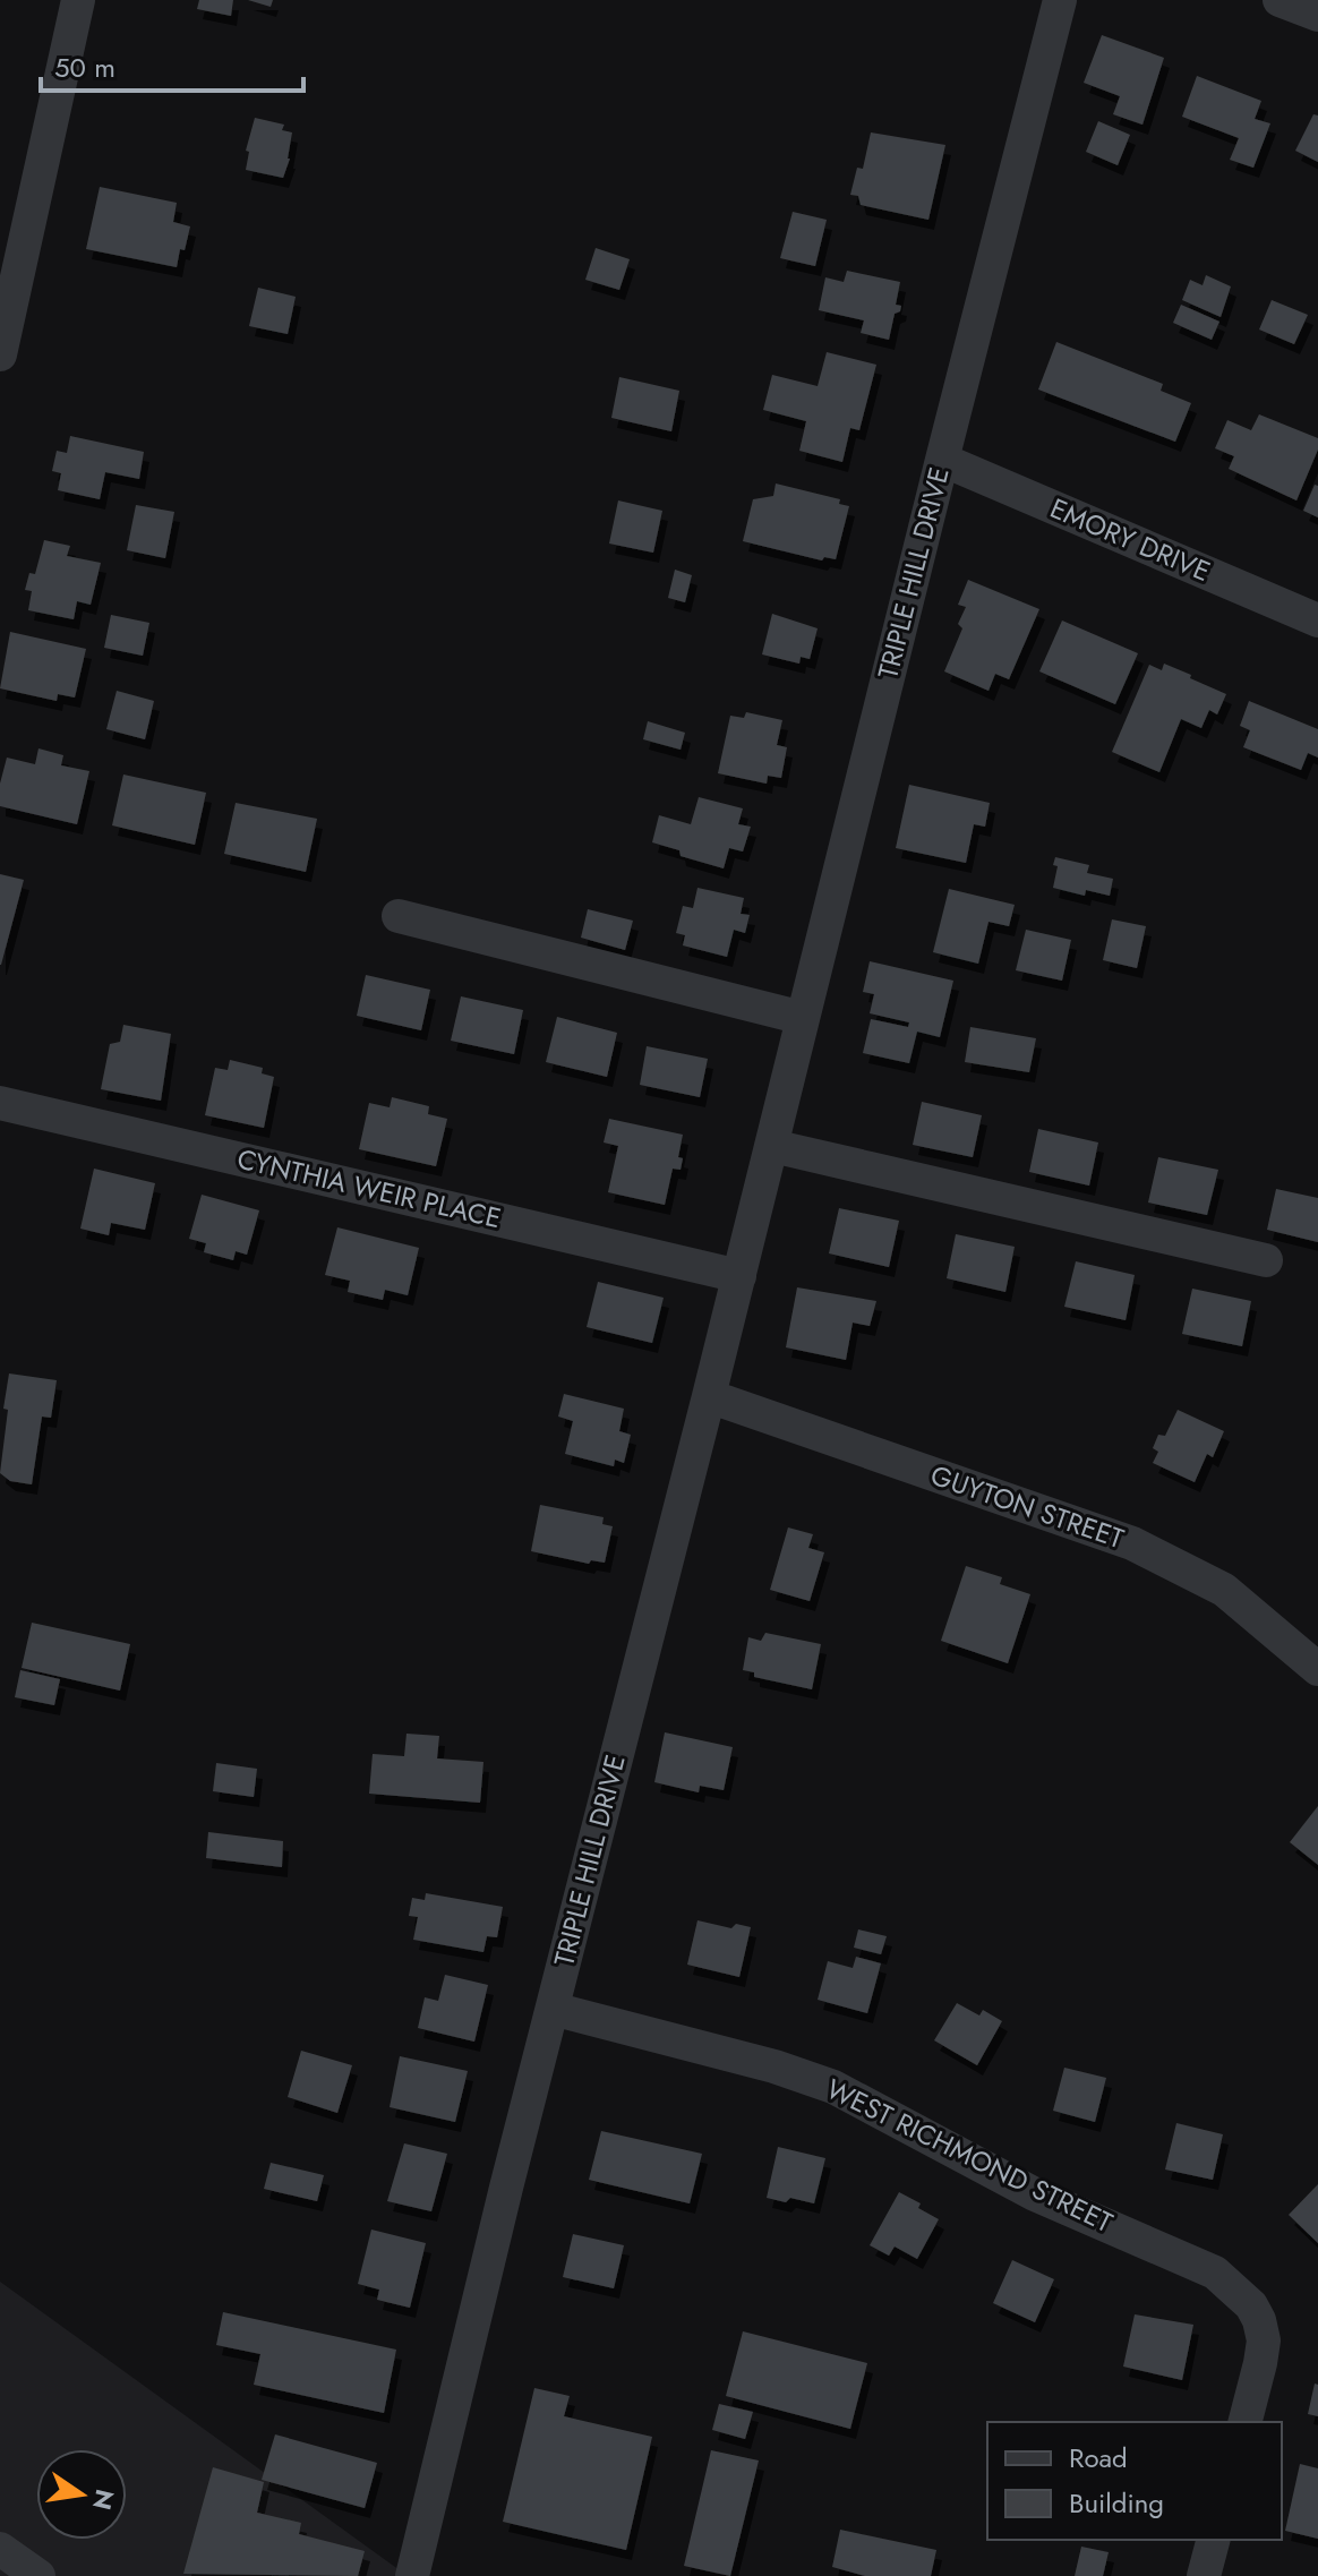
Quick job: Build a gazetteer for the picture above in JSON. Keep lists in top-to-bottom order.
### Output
{
  "streets": {
    "street": [
      "EMORY DRIVE",
      "TRIPLE HILL DRIVE",
      "CYNTHIA WEIR PLACE",
      "GUYTON STREET",
      "WEST RICHMOND STREET"
    ]
  },
  "crossings": [
    ["EMORY DRIVE", "TRIPLE HILL DRIVE"],
    ["TRIPLE HILL DRIVE", "CYNTHIA WEIR PLACE"],
    ["TRIPLE HILL DRIVE", "GUYTON STREET"],
    ["TRIPLE HILL DRIVE", "WEST RICHMOND STREET"]
  ],
  "legend": ["Road", "Building"],
  "scale_bar": "50 m",
  "north": "right"
}
